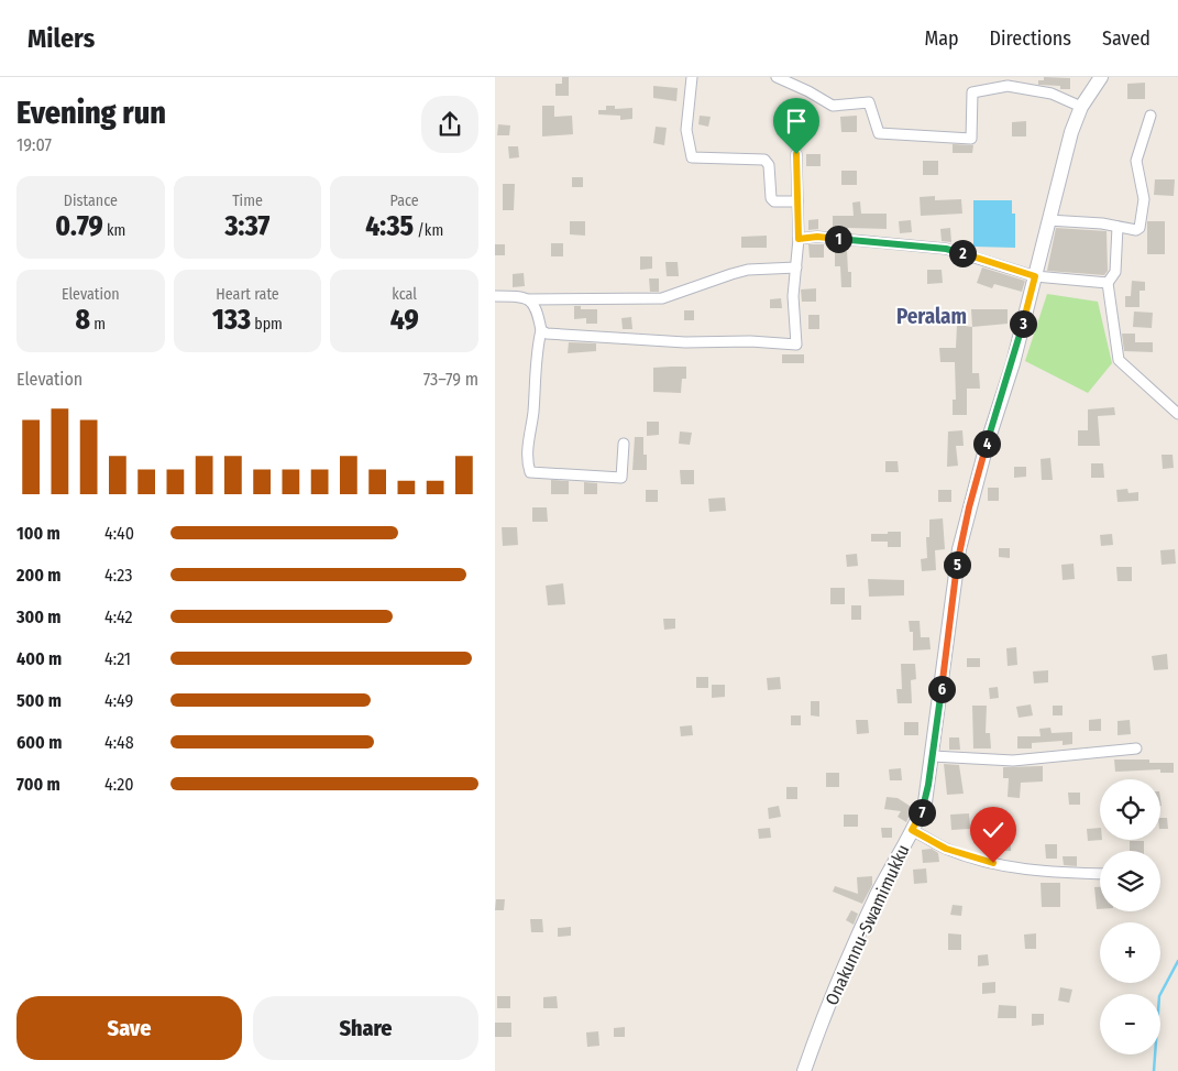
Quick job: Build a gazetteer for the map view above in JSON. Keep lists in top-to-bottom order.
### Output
{
  "streets": {
    "street": ["Onakunnu-Swamimukku"]
  },
  "districts": ["Peralam"],
  "page": {
    "header": "Milers",
    "nav": ["Map", "Directions", "Saved"],
    "heading": ["Evening run", "19:07"],
    "stats": [
      ["Distance", "0.79 km"],
      ["Time", "3:37"],
      ["Pace", "4:35 /km"],
      ["Elevation", "8 m"],
      ["Heart rate", "133 bpm"],
      ["kcal", "49"]
    ],
    "pins": [
      "1",
      "2",
      "3",
      "4",
      "5",
      "6",
      "7"
    ],
    "chart": ["Elevation", "73–79 m"],
    "list": [
      {
        "name": "100 m",
        "note": "4:40"
      },
      {
        "name": "200 m",
        "note": "4:23"
      },
      {
        "name": "300 m",
        "note": "4:42"
      },
      {
        "name": "400 m",
        "note": "4:21"
      },
      {
        "name": "500 m",
        "note": "4:49"
      },
      {
        "name": "600 m",
        "note": "4:48"
      },
      {
        "name": "700 m",
        "note": "4:20"
      }
    ],
    "map_buttons": ["+", "−"],
    "buttons": ["Save", "Share"]
  }
}
